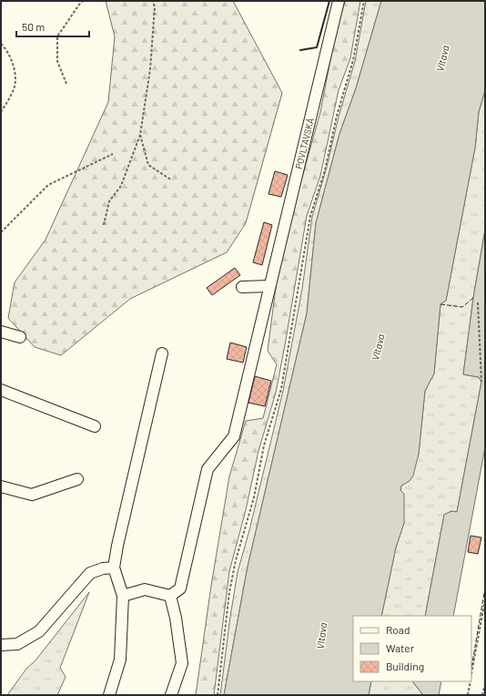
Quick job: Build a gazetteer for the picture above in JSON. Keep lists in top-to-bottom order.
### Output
{
  "streets": {
    "lane": ["POVLTAVSKÁ"]
  },
  "water": ["Vltava"],
  "legend": ["Road", "Water", "Building"],
  "scale_bar": "50 m"
}
